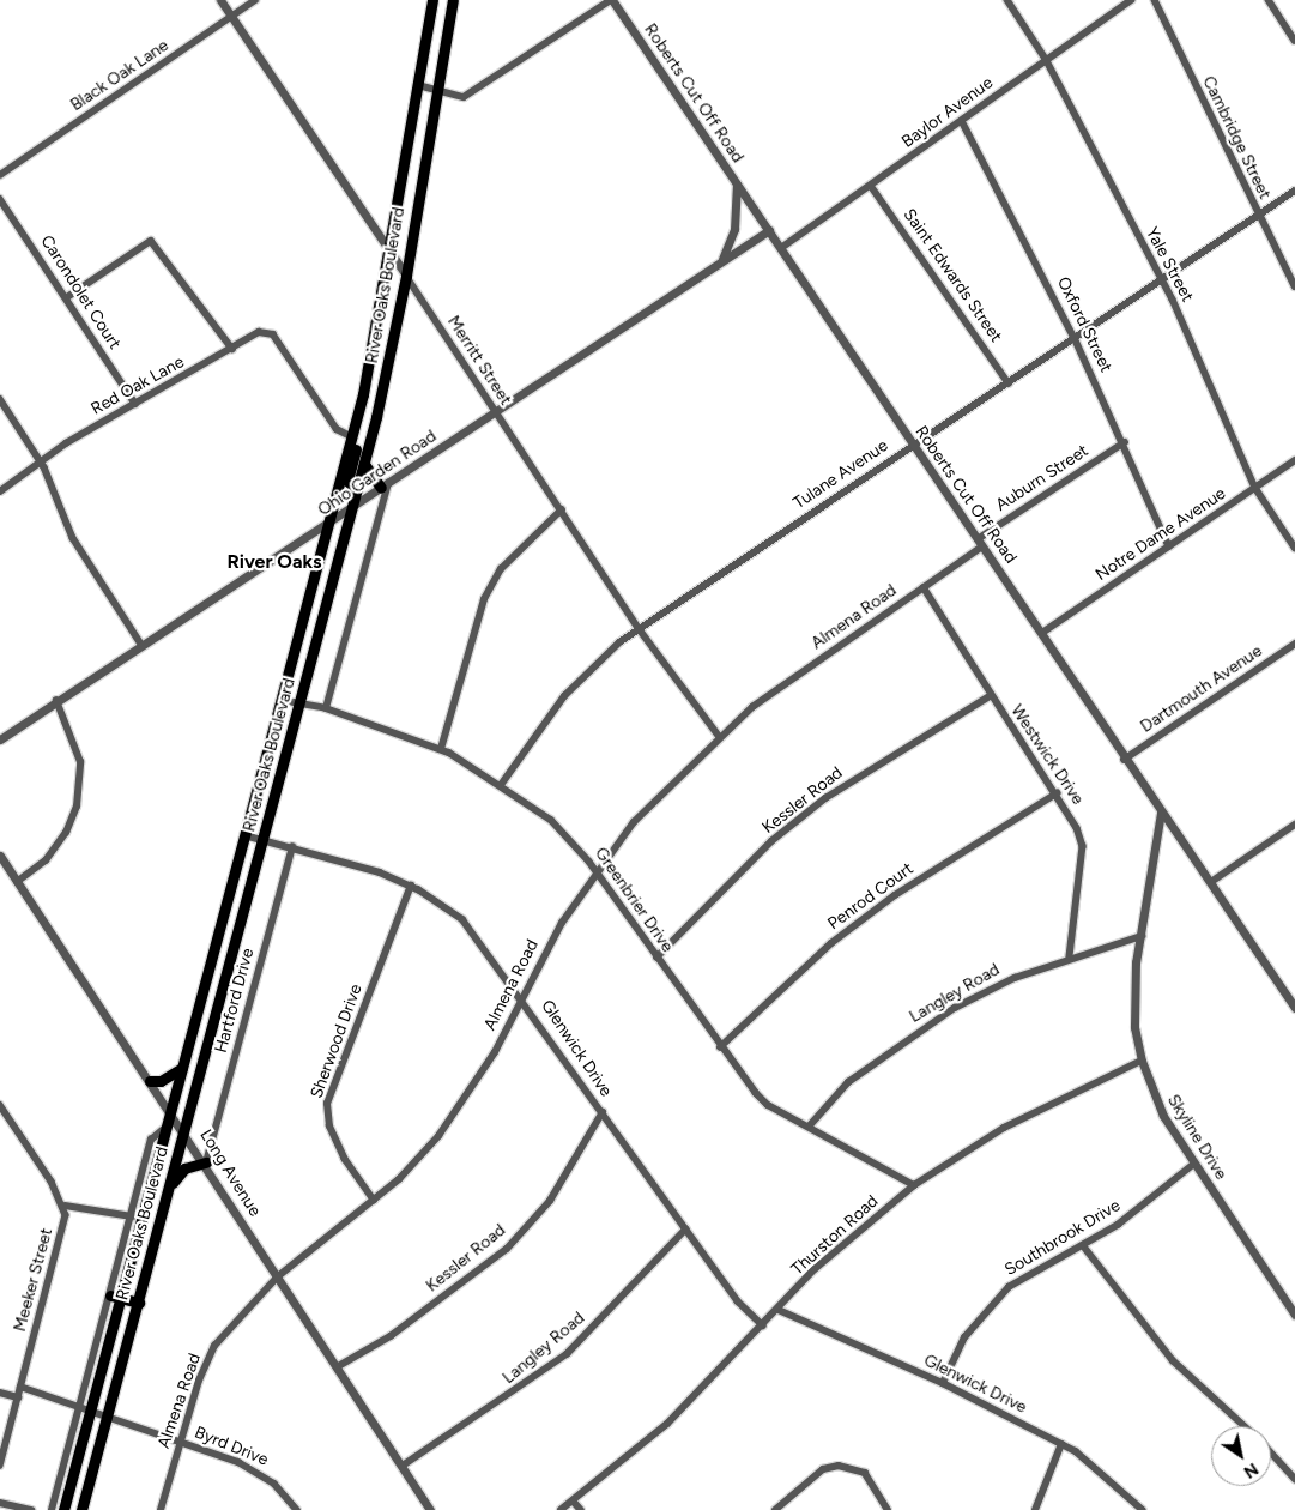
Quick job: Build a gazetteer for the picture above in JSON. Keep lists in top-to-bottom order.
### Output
{
  "streets": {
    "main road": ["River Oaks Boulevard"],
    "street": [
      "Black Oak Lane",
      "Roberts Cut Off Road",
      "Baylor Avenue",
      "Cambridge Street",
      "Yale Street",
      "Saint Edwards Street",
      "Carondolet Court",
      "Oxford Street",
      "Merritt Street",
      "Red Oak Lane",
      "Ohio Garden Road",
      "Tulane Avenue",
      "Auburn Street",
      "Notre Dame Avenue",
      "Almena Road",
      "Dartmouth Avenue",
      "Westwick Drive",
      "Kessler Road",
      "Penrod Court",
      "Greenbrier Drive",
      "Langley Road",
      "Hartford Drive",
      "Sherwood Drive",
      "Glenwick Drive",
      "Skyline Drive",
      "Long Avenue",
      "Thurston Road",
      "Southbrook Drive",
      "Meeker Street",
      "Byrd Drive"
    ]
  },
  "crossings": [
    ["Black Oak Lane", "Merritt Street"],
    ["Roberts Cut Off Road", "Baylor Avenue"],
    ["Roberts Cut Off Road", "Ohio Garden Road"],
    ["Roberts Cut Off Road", "Tulane Avenue"],
    ["Roberts Cut Off Road", "Auburn Street"],
    ["Roberts Cut Off Road", "Notre Dame Avenue"],
    ["Roberts Cut Off Road", "Almena Road"],
    ["Roberts Cut Off Road", "Dartmouth Avenue"],
    ["Roberts Cut Off Road", "Skyline Drive"],
    ["Baylor Avenue", "Yale Street"],
    ["Baylor Avenue", "Saint Edwards Street"],
    ["Baylor Avenue", "Oxford Street"],
    ["Cambridge Street", "Tulane Avenue"],
    ["Yale Street", "Tulane Avenue"],
    ["Yale Street", "Notre Dame Avenue"],
    ["Saint Edwards Street", "Tulane Avenue"],
    ["River Oaks Boulevard", "Merritt Street"],
    ["River Oaks Boulevard", "Red Oak Lane"],
    ["River Oaks Boulevard", "Ohio Garden Road"],
    ["River Oaks Boulevard", "Greenbrier Drive"],
    ["River Oaks Boulevard", "Glenwick Drive"],
    ["River Oaks Boulevard", "Long Avenue"],
    ["River Oaks Boulevard", "Byrd Drive"],
    ["Carondolet Court", "Red Oak Lane"],
    ["Oxford Street", "Tulane Avenue"],
    ["Oxford Street", "Auburn Street"],
    ["Oxford Street", "Notre Dame Avenue"],
    ["Merritt Street", "Ohio Garden Road"],
    ["Merritt Street", "Tulane Avenue"],
    ["Merritt Street", "Almena Road"],
    ["Tulane Avenue", "Greenbrier Drive"],
    ["Auburn Street", "Almena Road"],
    ["Almena Road", "Westwick Drive"],
    ["Almena Road", "Greenbrier Drive"],
    ["Almena Road", "Sherwood Drive"],
    ["Almena Road", "Glenwick Drive"],
    ["Almena Road", "Long Avenue"],
    ["Almena Road", "Byrd Drive"],
    ["Westwick Drive", "Kessler Road"],
    ["Westwick Drive", "Penrod Court"],
    ["Westwick Drive", "Langley Road"],
    ["Kessler Road", "Greenbrier Drive"],
    ["Kessler Road", "Glenwick Drive"],
    ["Kessler Road", "Long Avenue"],
    ["Penrod Court", "Greenbrier Drive"],
    ["Greenbrier Drive", "Langley Road"],
    ["Greenbrier Drive", "Thurston Road"],
    ["Langley Road", "Glenwick Drive"],
    ["Langley Road", "Skyline Drive"],
    ["Langley Road", "Long Avenue"],
    ["Hartford Drive", "Glenwick Drive"],
    ["Hartford Drive", "Long Avenue"],
    ["Sherwood Drive", "Glenwick Drive"],
    ["Glenwick Drive", "Thurston Road"],
    ["Glenwick Drive", "Southbrook Drive"],
    ["Skyline Drive", "Thurston Road"],
    ["Skyline Drive", "Southbrook Drive"],
    ["Meeker Street", "Byrd Drive"]
  ],
  "districts": ["River Oaks"],
  "north": "bottom right"
}
